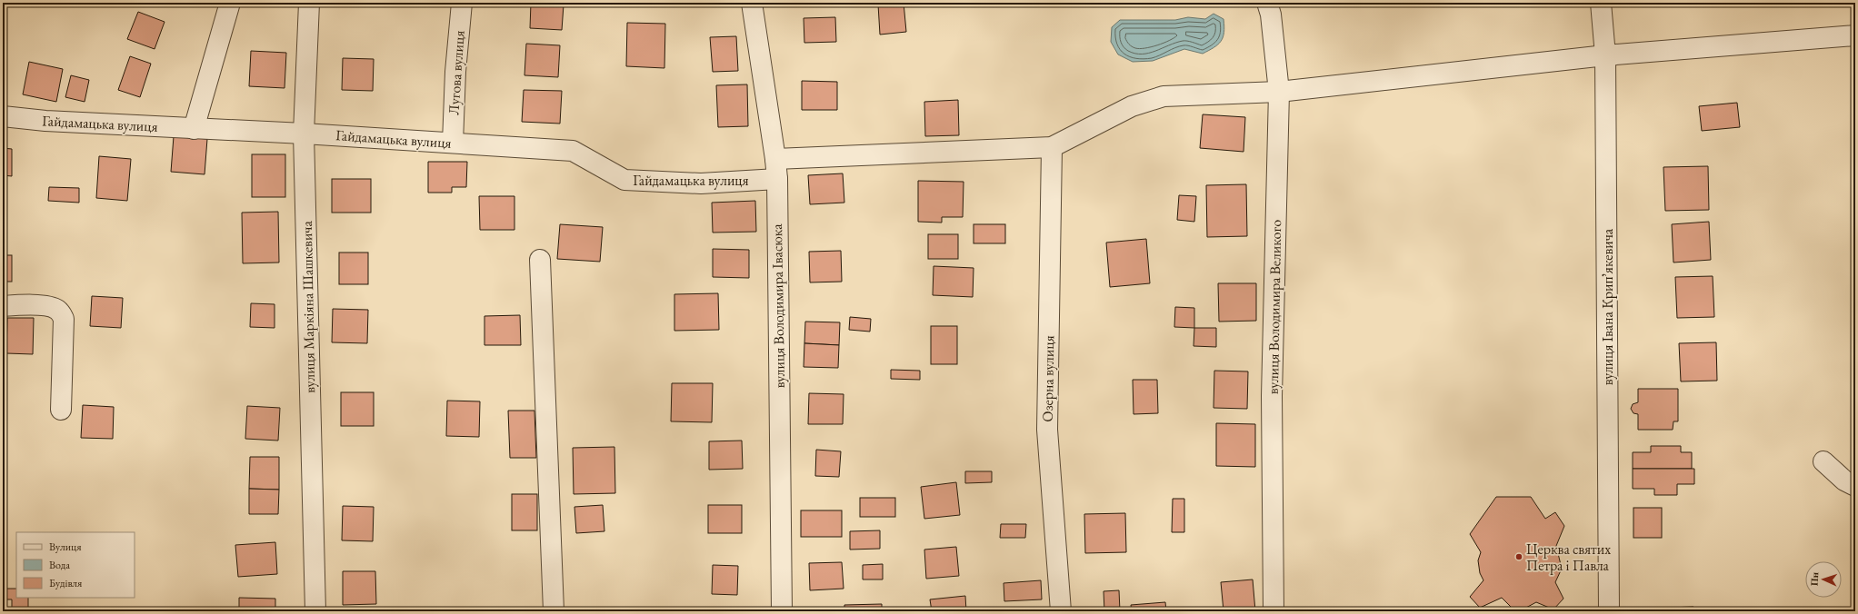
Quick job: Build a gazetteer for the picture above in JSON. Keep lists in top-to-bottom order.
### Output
{
  "streets": {
    "street": [
      "Лугова вулиця",
      "Гайдамацька вулиця",
      "вулиця Володимира Івасюка",
      "вулиця Маркіяна Шашкевича",
      "вулиця Володимира Великого",
      "вулиця Івана Крипʼякевича",
      "Озерна вулиця"
    ]
  },
  "crossings": [
    ["Лугова вулиця", "Гайдамацька вулиця"],
    ["Гайдамацька вулиця", "вулиця Володимира Івасюка"],
    ["Гайдамацька вулиця", "вулиця Маркіяна Шашкевича"]
  ],
  "places": ["Церква святих Петра і Павла"],
  "legend": ["Вулиця", "Вода", "Будівля"],
  "north": "left"
}
